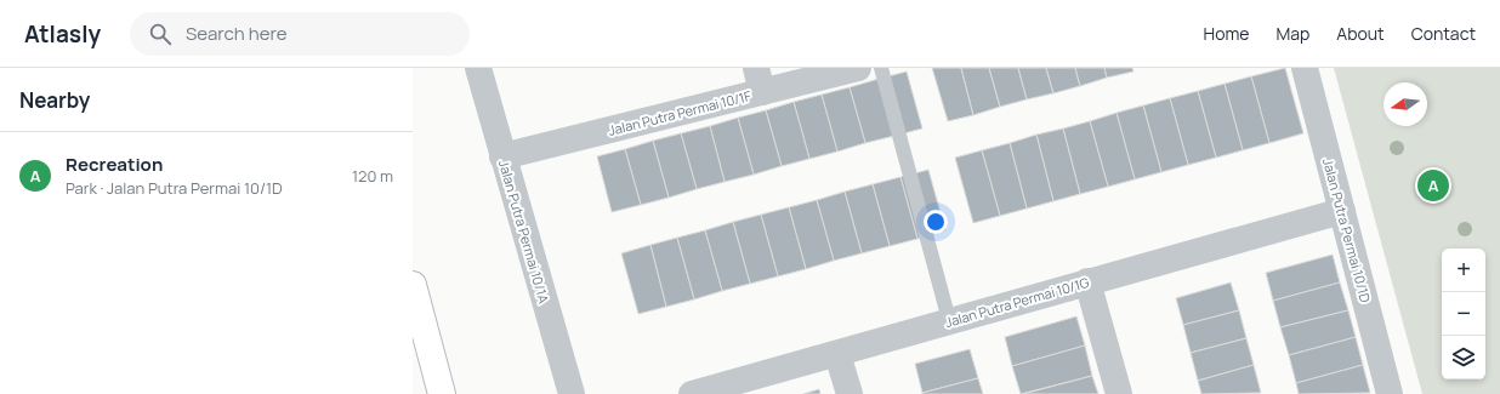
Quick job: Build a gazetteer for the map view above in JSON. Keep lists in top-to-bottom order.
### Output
{
  "streets": {
    "street": [
      "Jalan Putra Permai 10/1F",
      "Jalan Putra Permai 10/1D",
      "Jalan Putra Permai 10/1A",
      "Jalan Putra Permai 10/1G"
    ]
  },
  "crossings": [
    ["Jalan Putra Permai 10/1F", "Jalan Putra Permai 10/1A"],
    ["Jalan Putra Permai 10/1D", "Jalan Putra Permai 10/1G"]
  ],
  "north": "left",
  "page": {
    "header": "Atlasly",
    "search": "Search here",
    "nav": [
      "Home",
      "Map",
      "About",
      "Contact"
    ],
    "heading": "Nearby",
    "list": [
      {
        "mark": "A",
        "name": "Recreation",
        "note": "Park · Jalan Putra Permai 10/1D",
        "value": "120 m"
      }
    ],
    "pins": "A",
    "map_buttons": ["+", "−"]
  }
}
